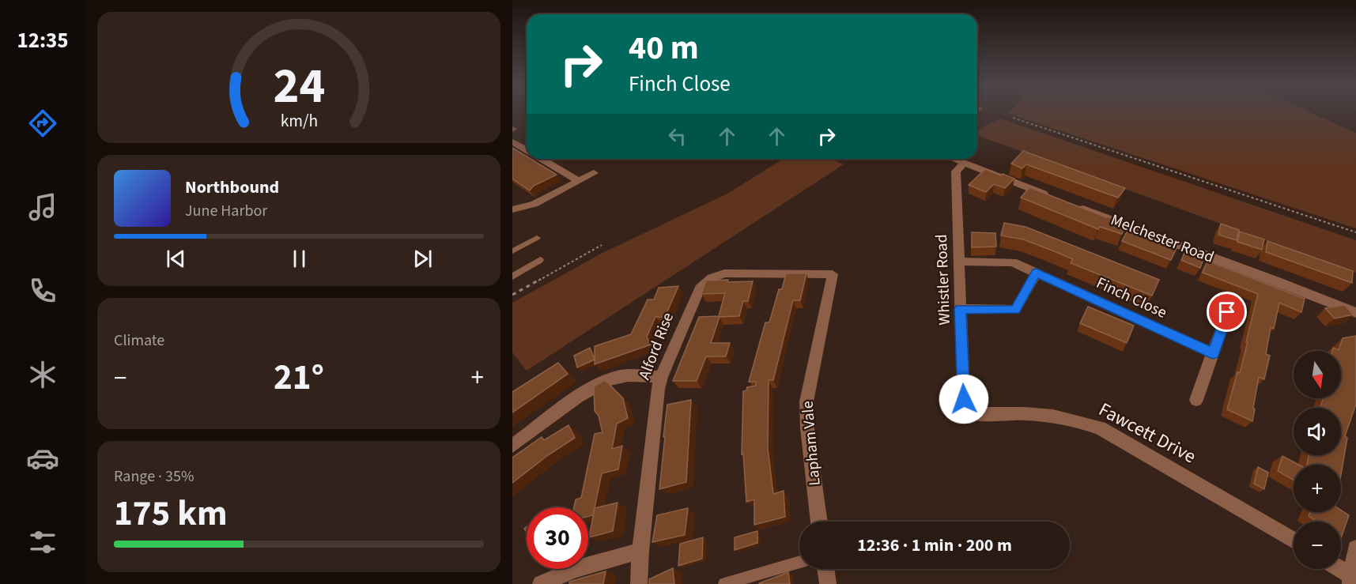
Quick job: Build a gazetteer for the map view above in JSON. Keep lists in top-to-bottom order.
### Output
{
  "streets": {
    "street": [
      "Melchester Road",
      "Whistler Road",
      "Finch Close",
      "Alford Rise",
      "Fawcett Drive",
      "Lapham Vale"
    ]
  },
  "crossings": [
    ["Whistler Road", "Finch Close"],
    ["Whistler Road", "Fawcett Drive"],
    ["Alford Rise", "Lapham Vale"]
  ],
  "north": "bottom",
  "page": {
    "tabs": "12:35",
    "turn": ["40 m", "Finch Close"],
    "song": ["Northbound", "June Harbor"],
    "tile": [
      "Climate",
      ["Range · 35%", "175 km"]
    ],
    "map_buttons": ["+", "−"],
    "heat": ["−", "21°", "+"],
    "limit": "30",
    "trip": "12:36 · 1 min · 200 m",
    "gauge": ["24", "km/h"]
  }
}
